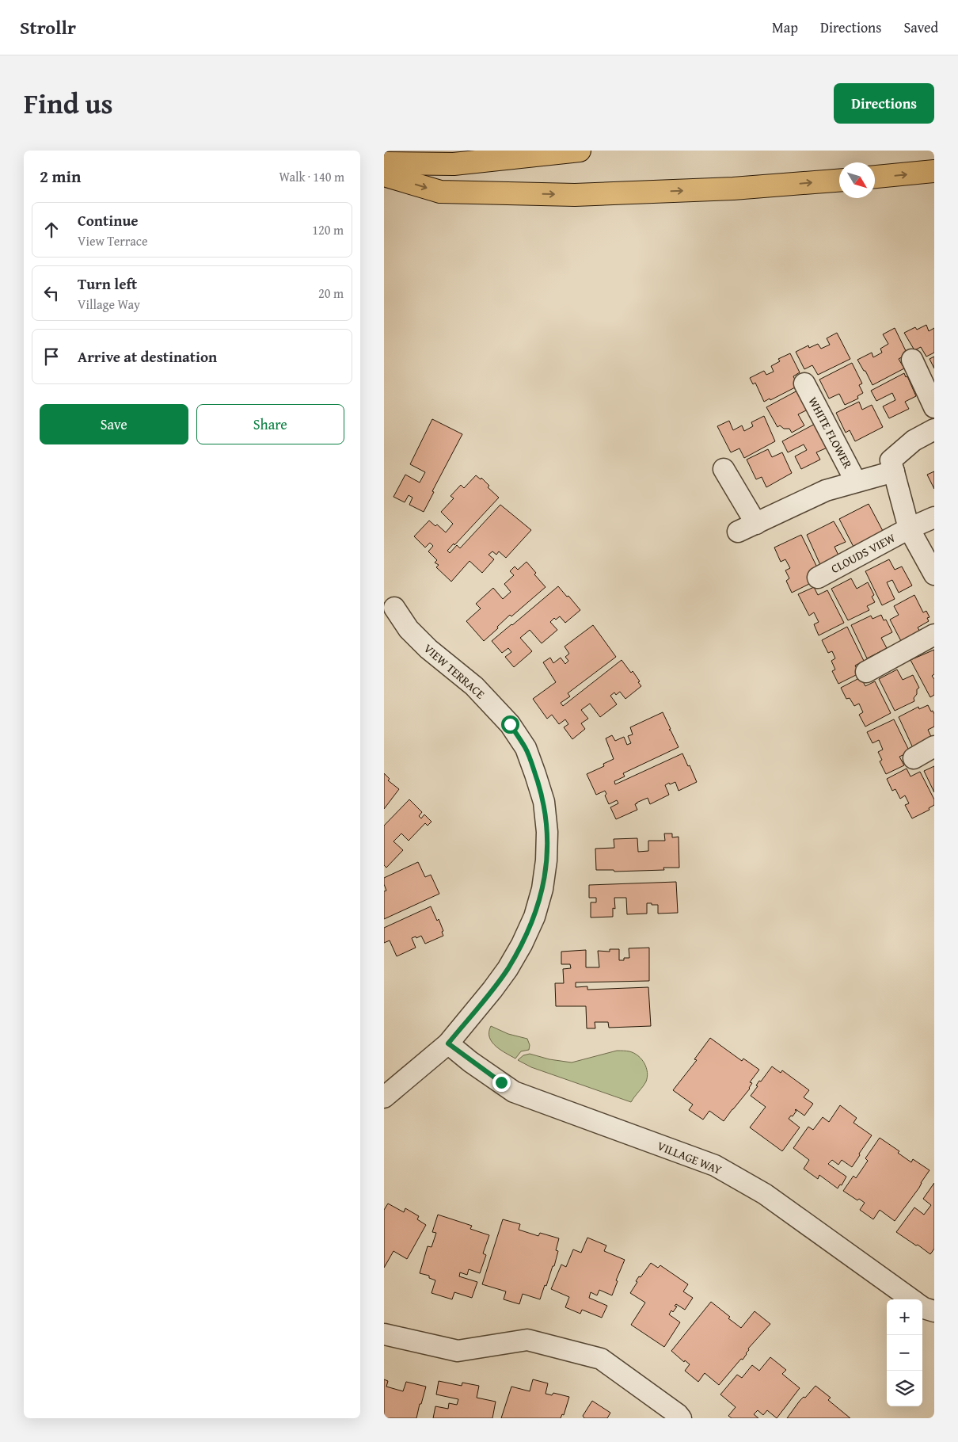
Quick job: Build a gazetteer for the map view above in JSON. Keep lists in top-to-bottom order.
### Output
{
  "streets": {
    "street": [
      "WHITE FLOWER",
      "CLOUDS VIEW",
      "VIEW TERRACE",
      "VILLAGE WAY"
    ]
  },
  "crossings": [
    ["WHITE FLOWER", "CLOUDS VIEW"],
    ["VIEW TERRACE", "VILLAGE WAY"]
  ],
  "north": "bottom right",
  "page": {
    "header": "Strollr",
    "nav": ["Map", "Directions", "Saved"],
    "title": "Find us",
    "buttons": [
      "Directions",
      ["Save", "Share"]
    ],
    "heading": ["2 min", "Walk · 140 m"],
    "list": [
      ["Continue", "View Terrace", "120 m"],
      ["Turn left", "Village Way", "20 m"],
      "Arrive at destination"
    ],
    "map_buttons": ["+", "−"]
  }
}
